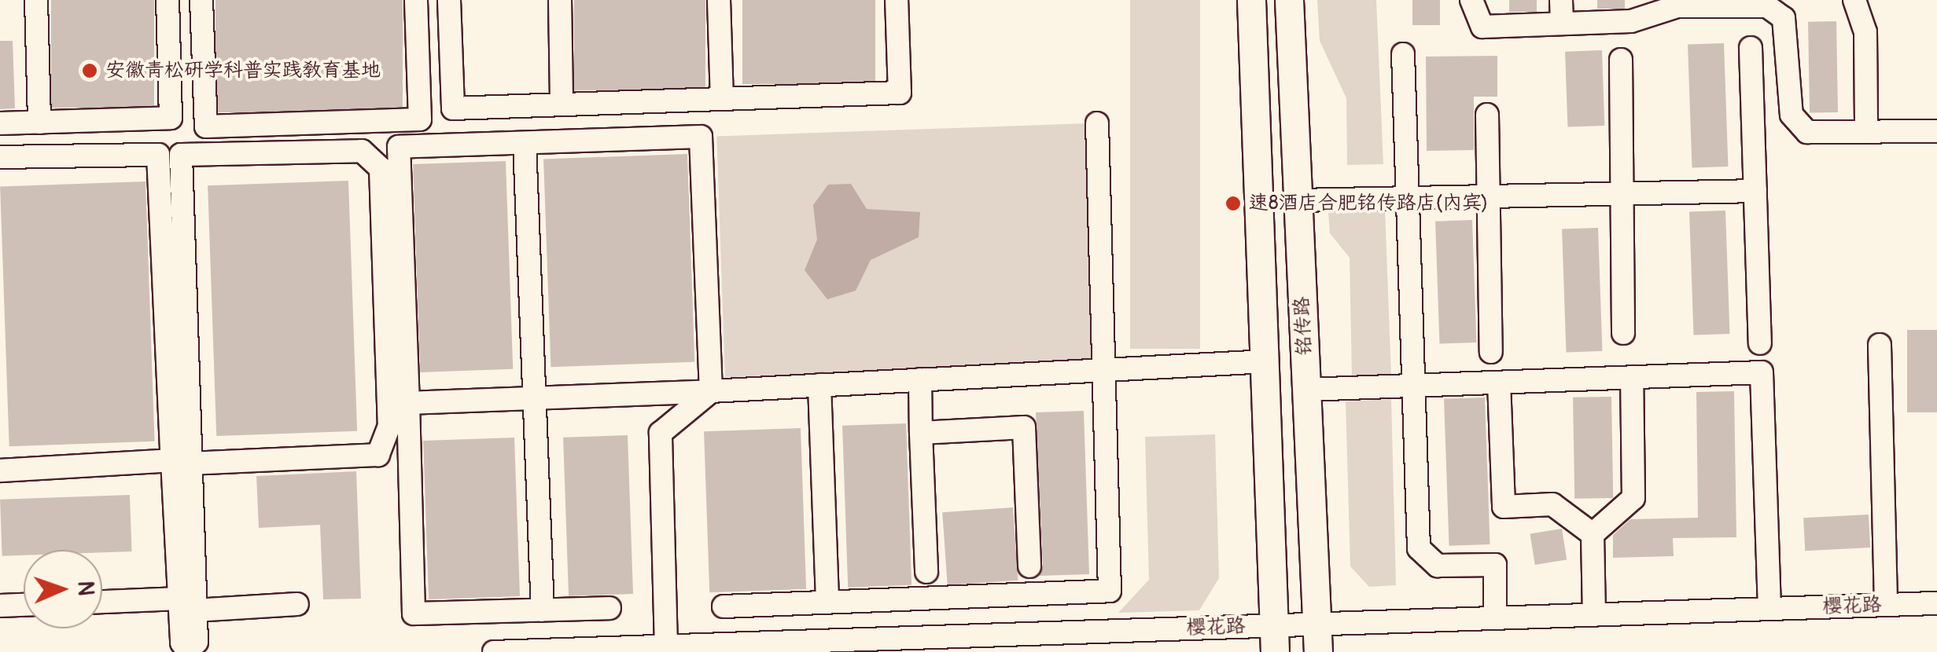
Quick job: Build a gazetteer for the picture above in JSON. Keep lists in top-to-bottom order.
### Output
{
  "streets": {
    "main road": ["铭传路"],
    "street": ["樱花路"]
  },
  "crossings": [
    ["铭传路", "樱花路"]
  ],
  "places": ["安徽青松研学科普实践教育基地", "速8酒店合肥铭传路店(内宾)"],
  "north": "right"
}
